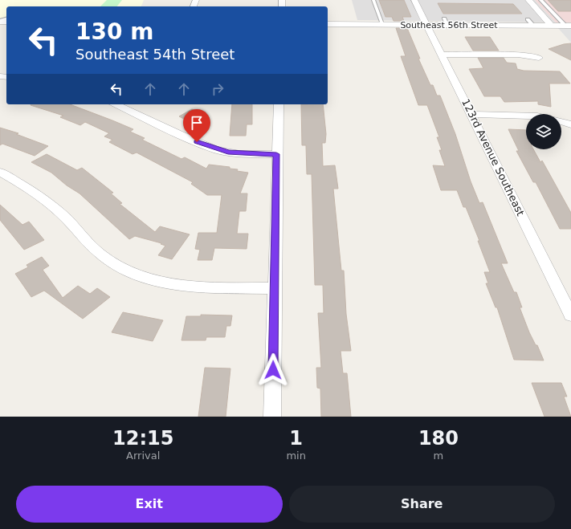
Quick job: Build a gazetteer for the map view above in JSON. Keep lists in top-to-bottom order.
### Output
{
  "streets": {
    "street": ["Southeast 56th Street", "123rd Avenue Southeast"]
  },
  "crossings": [
    ["Southeast 56th Street", "123rd Avenue Southeast"]
  ],
  "page": {
    "turn": ["130 m", "Southeast 54th Street"],
    "eta": [
      "12:15",
      "Arrival",
      "1",
      "min",
      "180",
      "m"
    ],
    "buttons": ["Exit", "Share"]
  }
}
